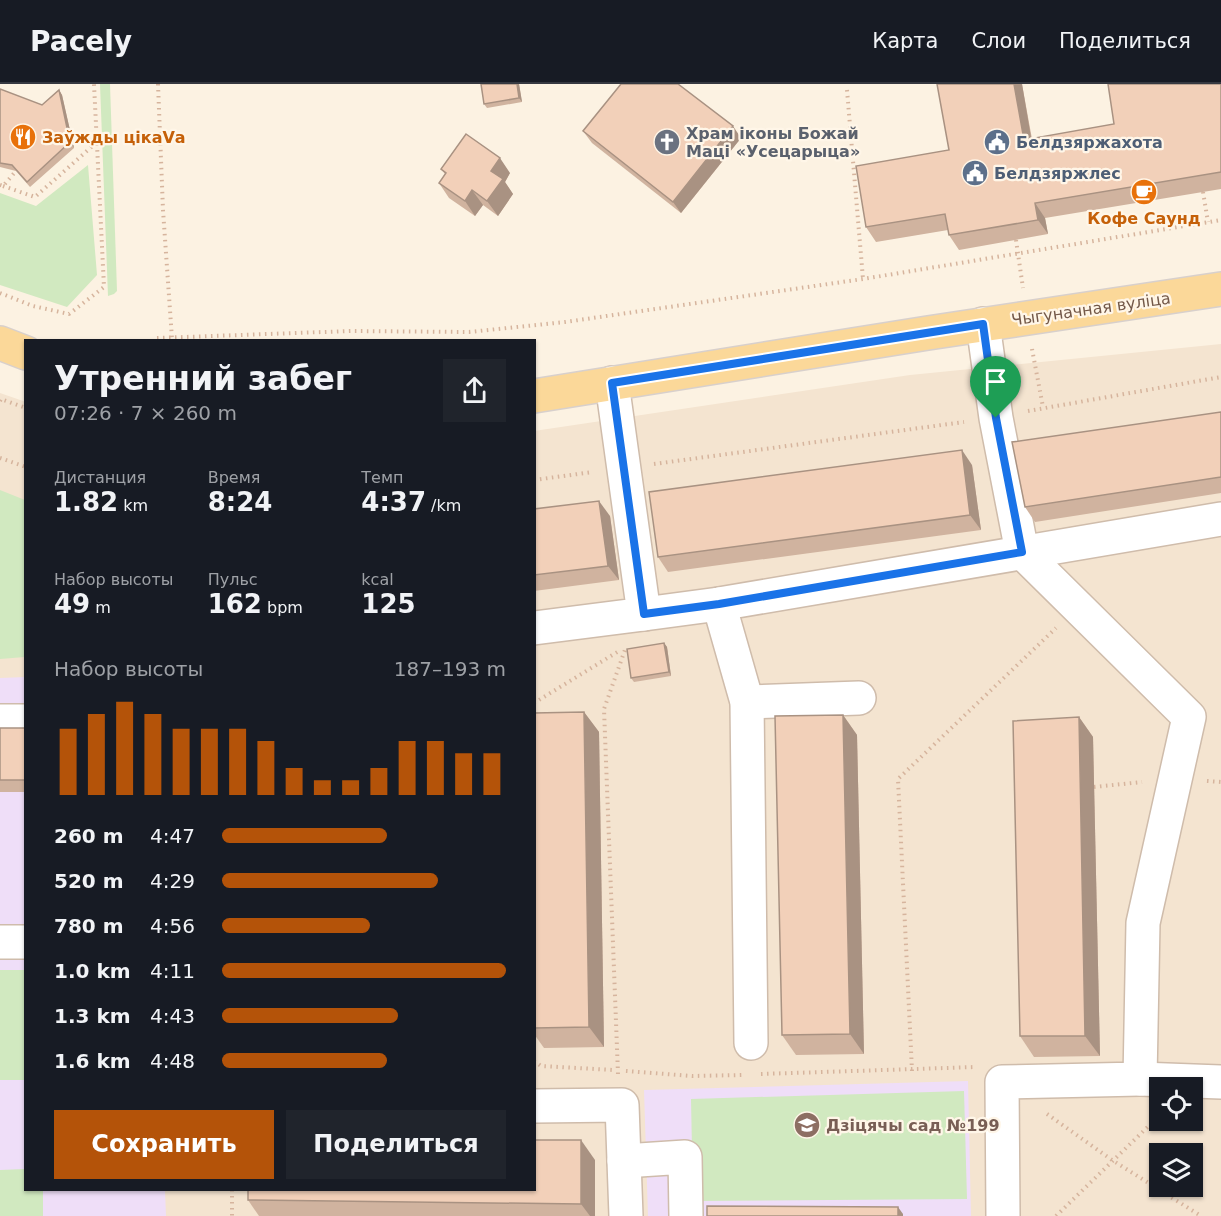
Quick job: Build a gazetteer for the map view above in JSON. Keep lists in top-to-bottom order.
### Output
{
  "streets": {
    "main road": ["Чыгуначная вуліца"]
  },
  "places": {
    "restaurant": ["Заўжды цікаVа"],
    "church": ["Храм іконы Божай Маці «Усецарыца»"],
    "public building": ["Белдзяржахота", "Белдзяржлес"],
    "cafe": ["Кофе Саунд"],
    "school or university": ["Дзіцячы сад №199"]
  },
  "page": {
    "header": "Pacely",
    "nav": ["Карта", "Слои", "Поделиться"],
    "heading": ["Утренний забег", "07:26 · 7 × 260 m"],
    "stats": [
      ["Дистанция", "1.82 km"],
      ["Время", "8:24"],
      ["Темп", "4:37 /km"],
      ["Набор высоты", "49 m"],
      ["Пульс", "162 bpm"],
      ["kcal", "125"]
    ],
    "chart": ["Набор высоты", "187–193 m"],
    "list": [
      {
        "name": "260 m",
        "note": "4:47"
      },
      {
        "name": "520 m",
        "note": "4:29"
      },
      {
        "name": "780 m",
        "note": "4:56"
      },
      {
        "name": "1.0 km",
        "note": "4:11"
      },
      {
        "name": "1.3 km",
        "note": "4:43"
      },
      {
        "name": "1.6 km",
        "note": "4:48"
      }
    ],
    "buttons": ["Сохранить", "Поделиться"]
  }
}
